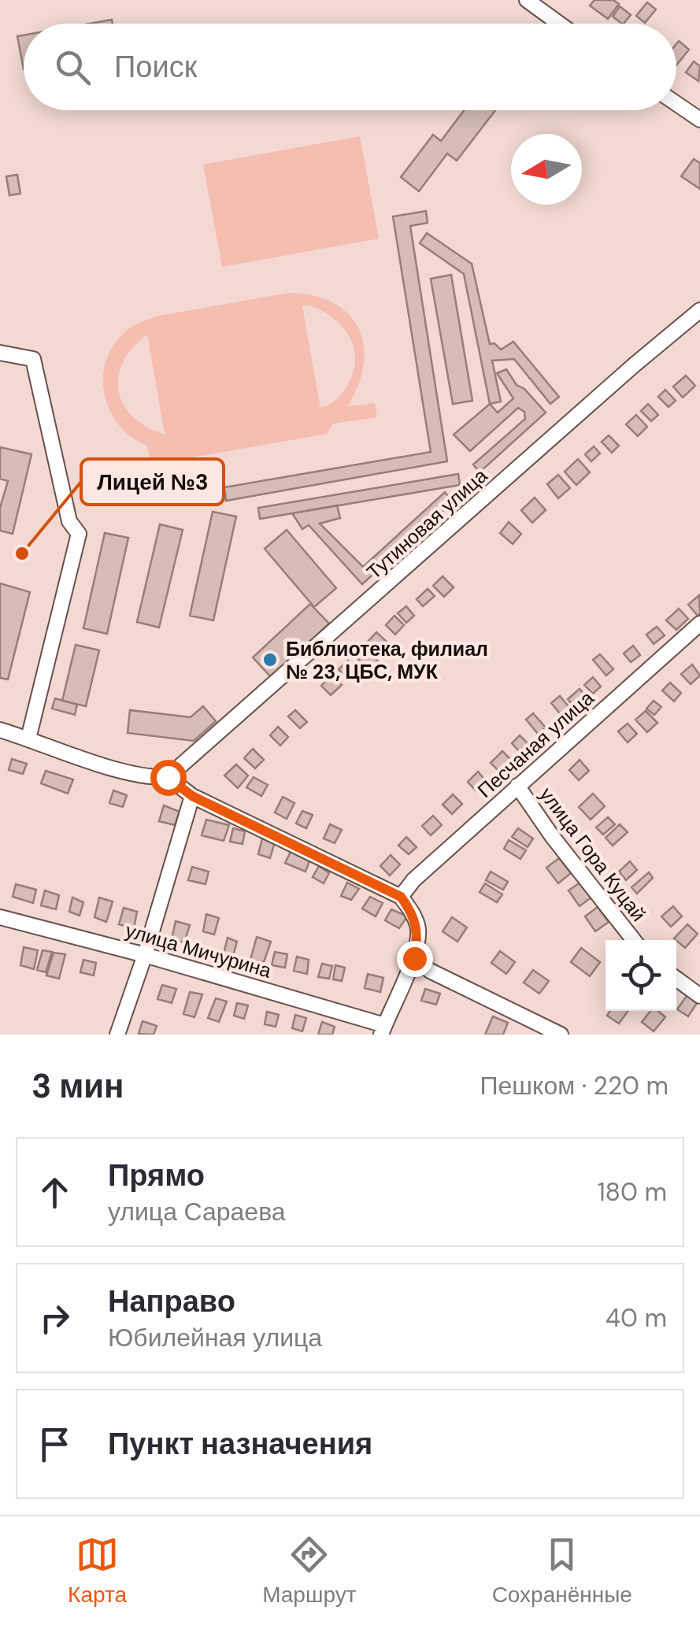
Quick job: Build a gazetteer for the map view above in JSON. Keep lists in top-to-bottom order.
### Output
{
  "streets": {
    "street": [
      "Тутиновая улица",
      "Песчаная улица",
      "улица Гора Куцай",
      "улица Мичурина"
    ]
  },
  "crossings": [
    ["Песчаная улица", "улица Гора Куцай"]
  ],
  "places": ["Лицей №3", "Библиотека, филиал № 23, ЦБС, МУК"],
  "north": "left",
  "page": {
    "search": "Поиск",
    "heading": ["3 мин", "Пешком · 220 m"],
    "list": [
      ["Прямо", "улица Сараева", "180 m"],
      ["Направо", "Юбилейная улица", "40 m"],
      "Пункт назначения"
    ],
    "nav": ["Карта", "Маршрут", "Сохранённые"]
  }
}
